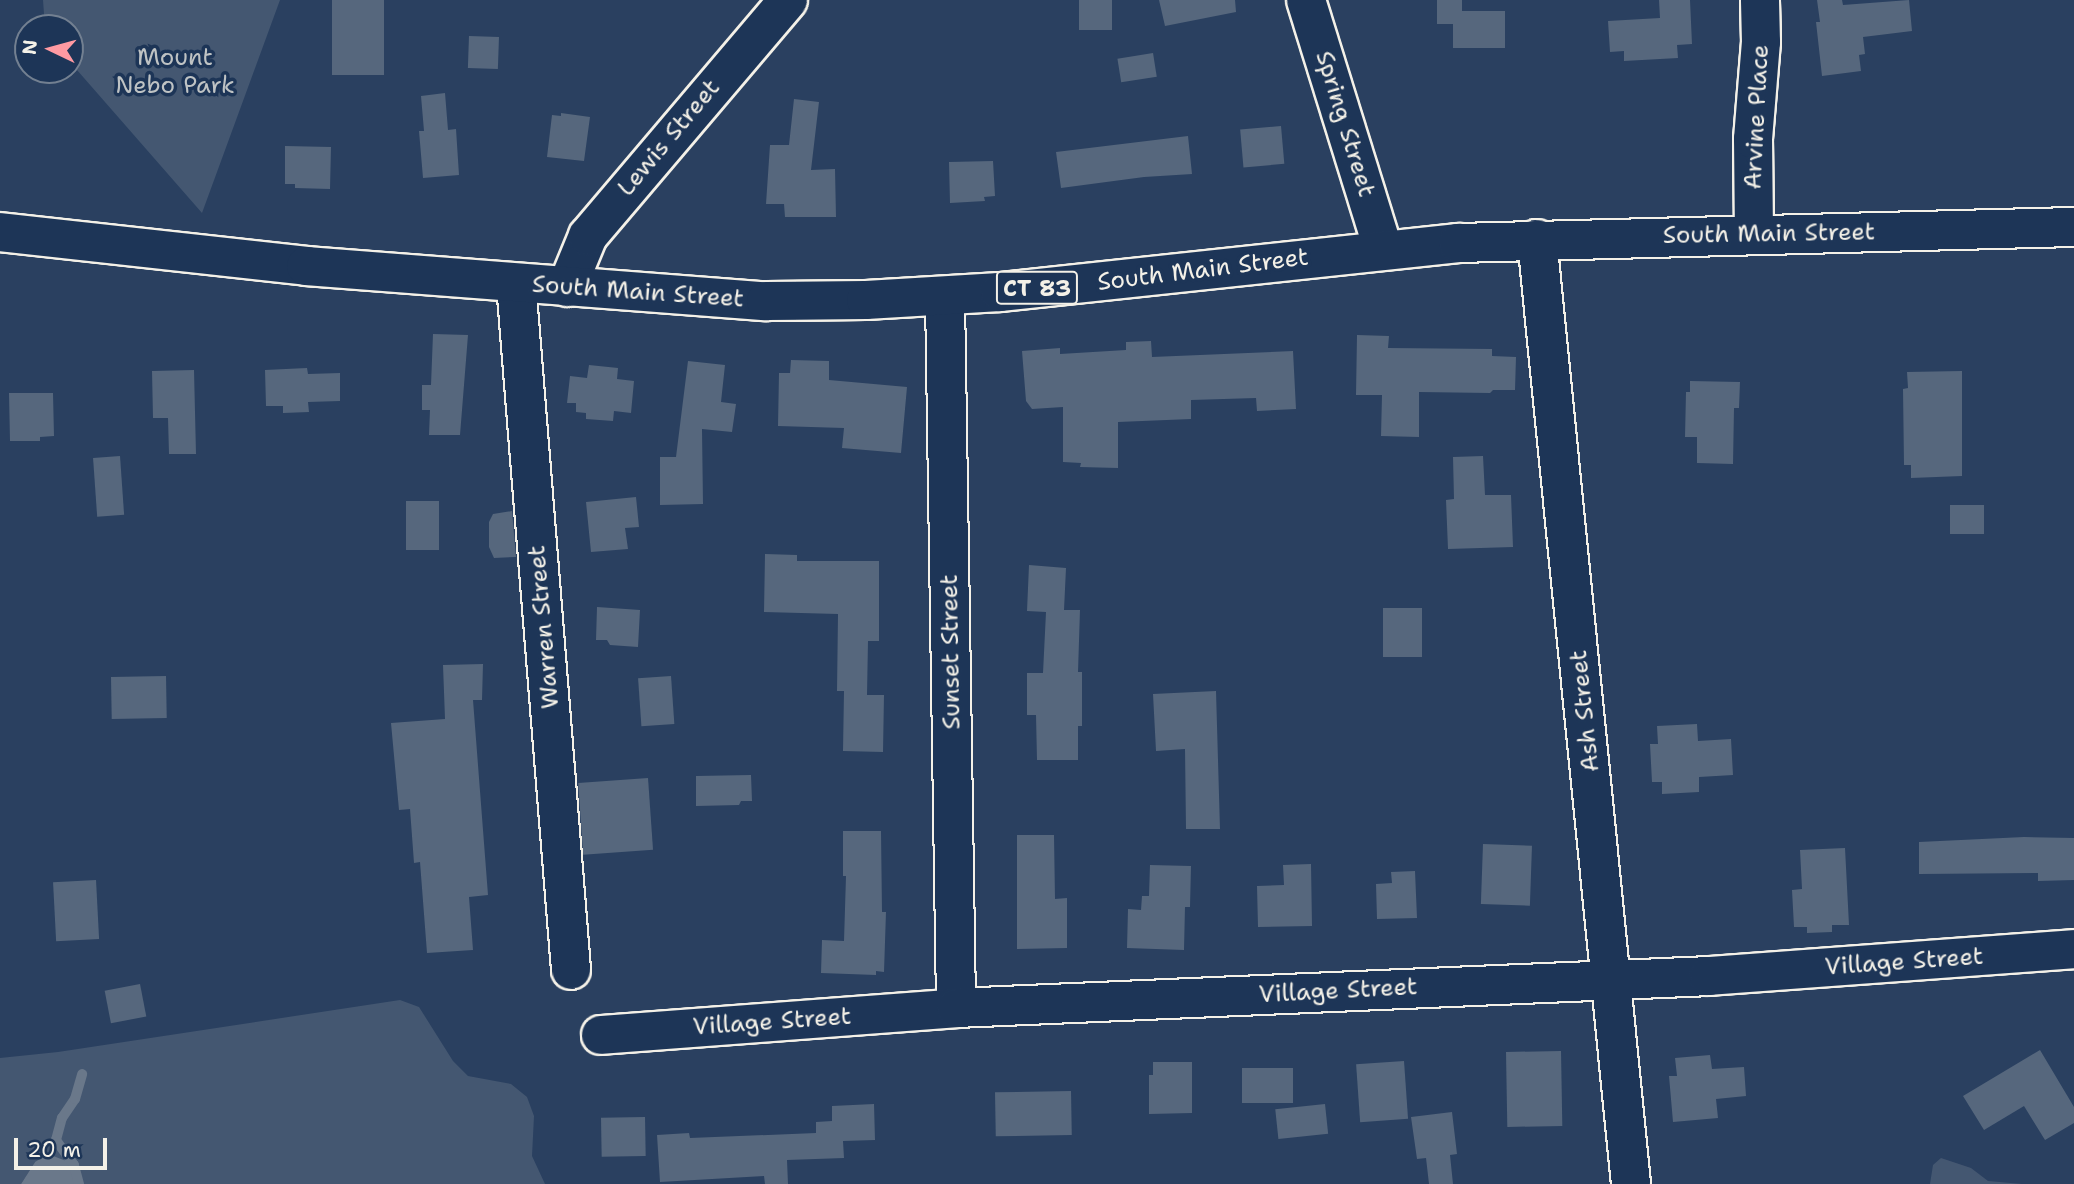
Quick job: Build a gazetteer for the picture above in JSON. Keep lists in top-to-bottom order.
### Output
{
  "streets": {
    "street": [
      "Arvine Place",
      "Spring Street",
      "Lewis Street",
      "South Main Street",
      "CT 83",
      "Warren Street",
      "Sunset Street",
      "Ash Street",
      "Village Street"
    ]
  },
  "crossings": [
    ["Arvine Place", "South Main Street"],
    ["Spring Street", "South Main Street"],
    ["Lewis Street", "South Main Street"],
    ["South Main Street", "Warren Street"],
    ["South Main Street", "Sunset Street"],
    ["South Main Street", "Ash Street"],
    ["Sunset Street", "Village Street"],
    ["Ash Street", "Village Street"]
  ],
  "parks": ["Mount Nebo Park"],
  "scale_bar": "20 m",
  "north": "left"
}
